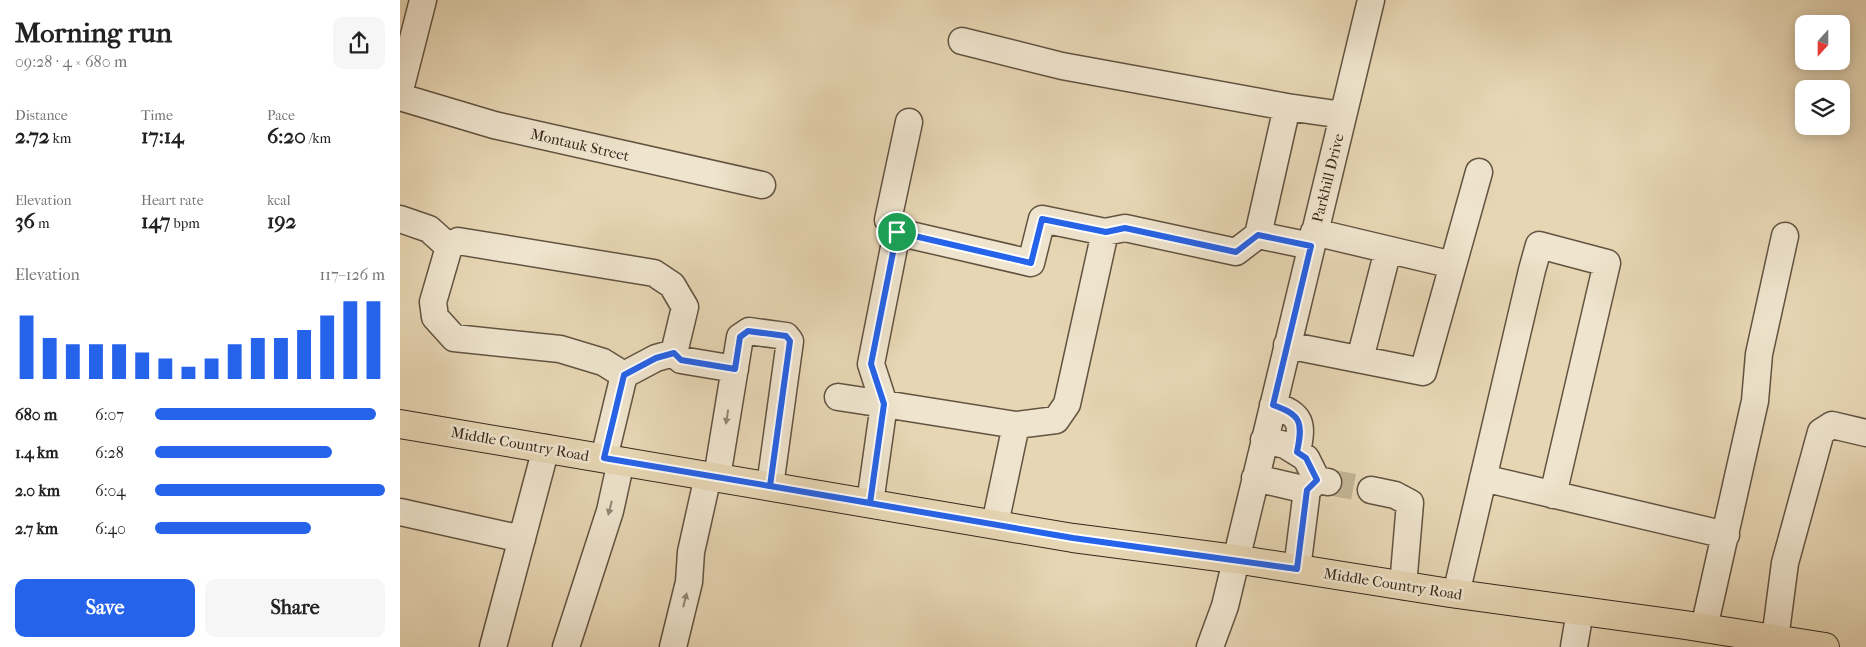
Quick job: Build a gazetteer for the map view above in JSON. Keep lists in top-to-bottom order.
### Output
{
  "streets": {
    "main road": ["Middle Country Road"],
    "street": ["Montauk Street", "Parkhill Drive"]
  },
  "crossings": [
    ["Parkhill Drive", "Middle Country Road"]
  ],
  "north": "bottom",
  "page": {
    "heading": ["Morning run", "09:28 · 4 × 680 m"],
    "stats": [
      ["Distance", "2.72 km"],
      ["Time", "17:14"],
      ["Pace", "6:20 /km"],
      ["Elevation", "36 m"],
      ["Heart rate", "147 bpm"],
      ["kcal", "192"]
    ],
    "chart": ["Elevation", "117–126 m"],
    "list": [
      {
        "name": "680 m",
        "note": "6:07"
      },
      {
        "name": "1.4 km",
        "note": "6:28"
      },
      {
        "name": "2.0 km",
        "note": "6:04"
      },
      {
        "name": "2.7 km",
        "note": "6:40"
      }
    ],
    "buttons": ["Save", "Share"]
  }
}
